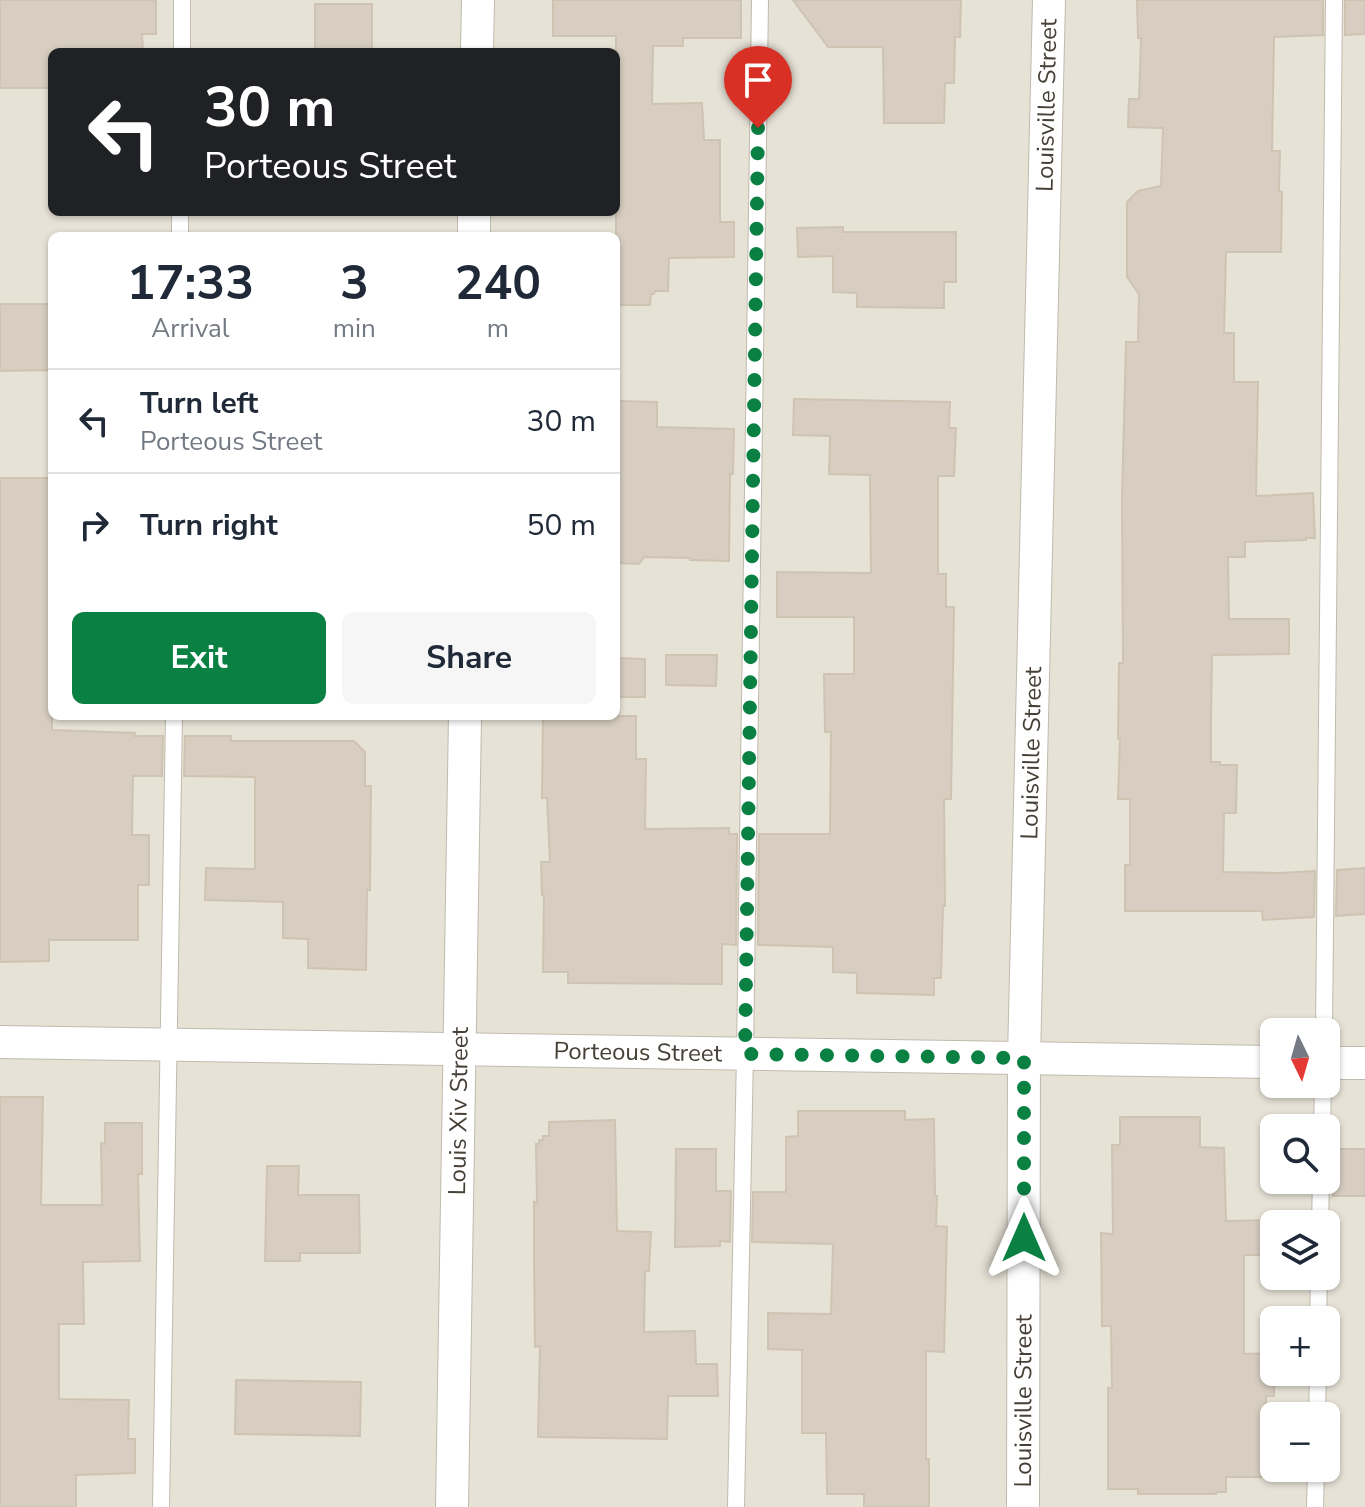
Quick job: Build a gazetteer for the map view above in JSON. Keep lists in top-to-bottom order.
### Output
{
  "streets": {
    "street": ["Louisville Street", "Porteous Street", "Louis Xiv Street"]
  },
  "crossings": [
    ["Louisville Street", "Porteous Street"],
    ["Porteous Street", "Louis Xiv Street"]
  ],
  "north": "bottom",
  "page": {
    "turn": ["30 m", "Porteous Street"],
    "eta": [
      "17:33",
      "Arrival",
      "3",
      "min",
      "240",
      "m"
    ],
    "list": [
      {
        "name": "Turn left",
        "note": "Porteous Street",
        "value": "30 m"
      },
      {
        "name": "Turn right",
        "value": "50 m"
      }
    ],
    "buttons": ["Exit", "Share"],
    "map_buttons": ["+", "−"]
  }
}
